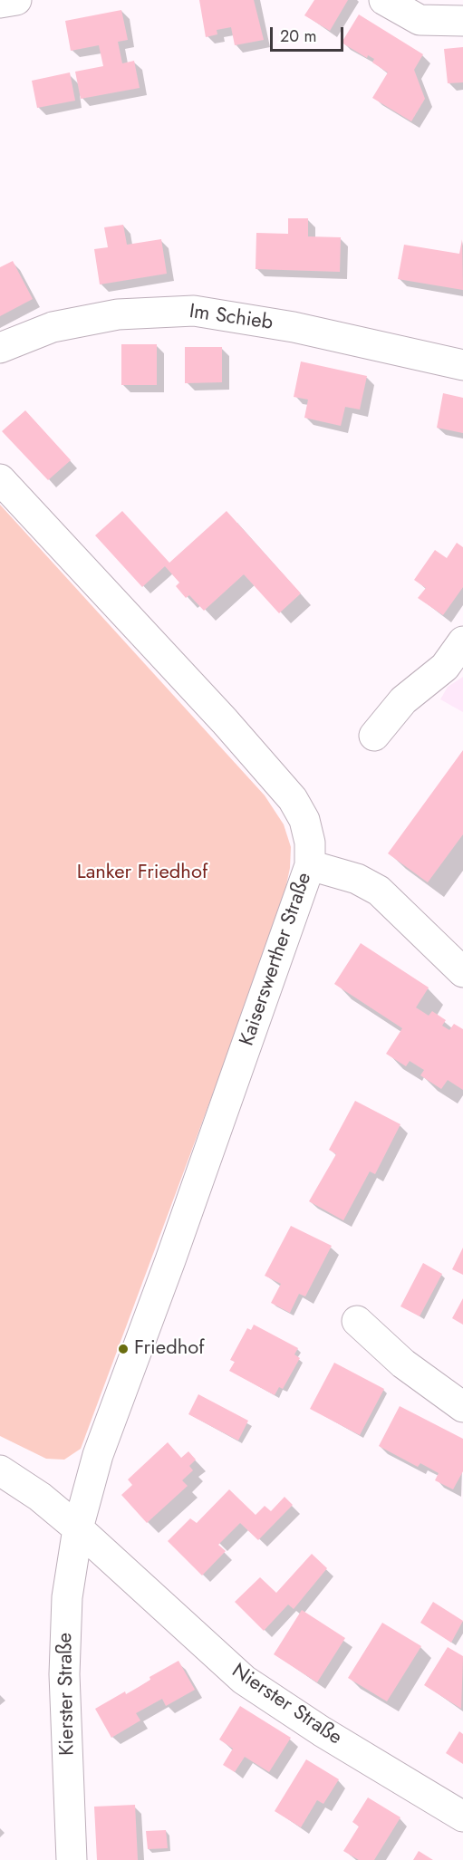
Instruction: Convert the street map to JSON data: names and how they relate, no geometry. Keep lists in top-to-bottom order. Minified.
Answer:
{"streets":{"street":["Im Schieb","Kaiserswerther Straße","Kierster Straße","Nierster Straße"]},"crossings":[["Kaiserswerther Straße","Kierster Straße"],["Kaiserswerther Straße","Nierster Straße"],["Kierster Straße","Nierster Straße"]],"parks":["Lanker Friedhof"],"places":["Friedhof"],"scale_bar":"20 m"}
